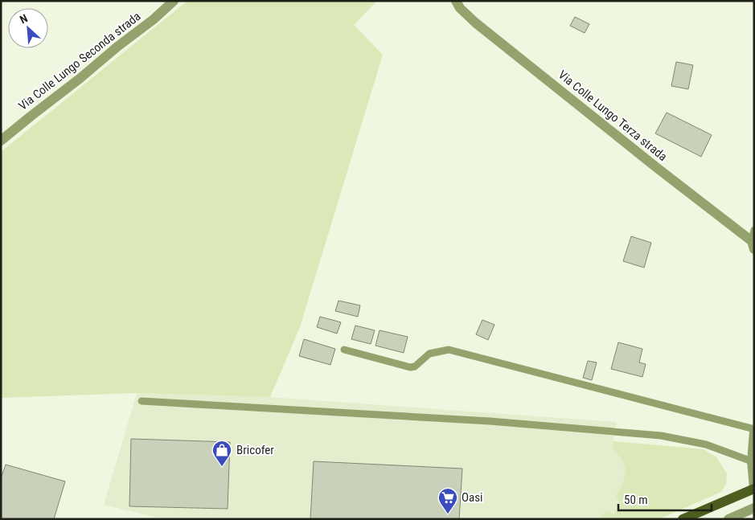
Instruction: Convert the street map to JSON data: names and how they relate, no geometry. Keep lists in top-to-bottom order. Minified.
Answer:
{"streets":{"street":["Via Colle Lungo Seconda strada","Via Colle Lungo Terza strada"]},"places":{"shop":["Bricofer"],"supermarket":["Oasi"]},"scale_bar":"50 m","north":"top left"}
